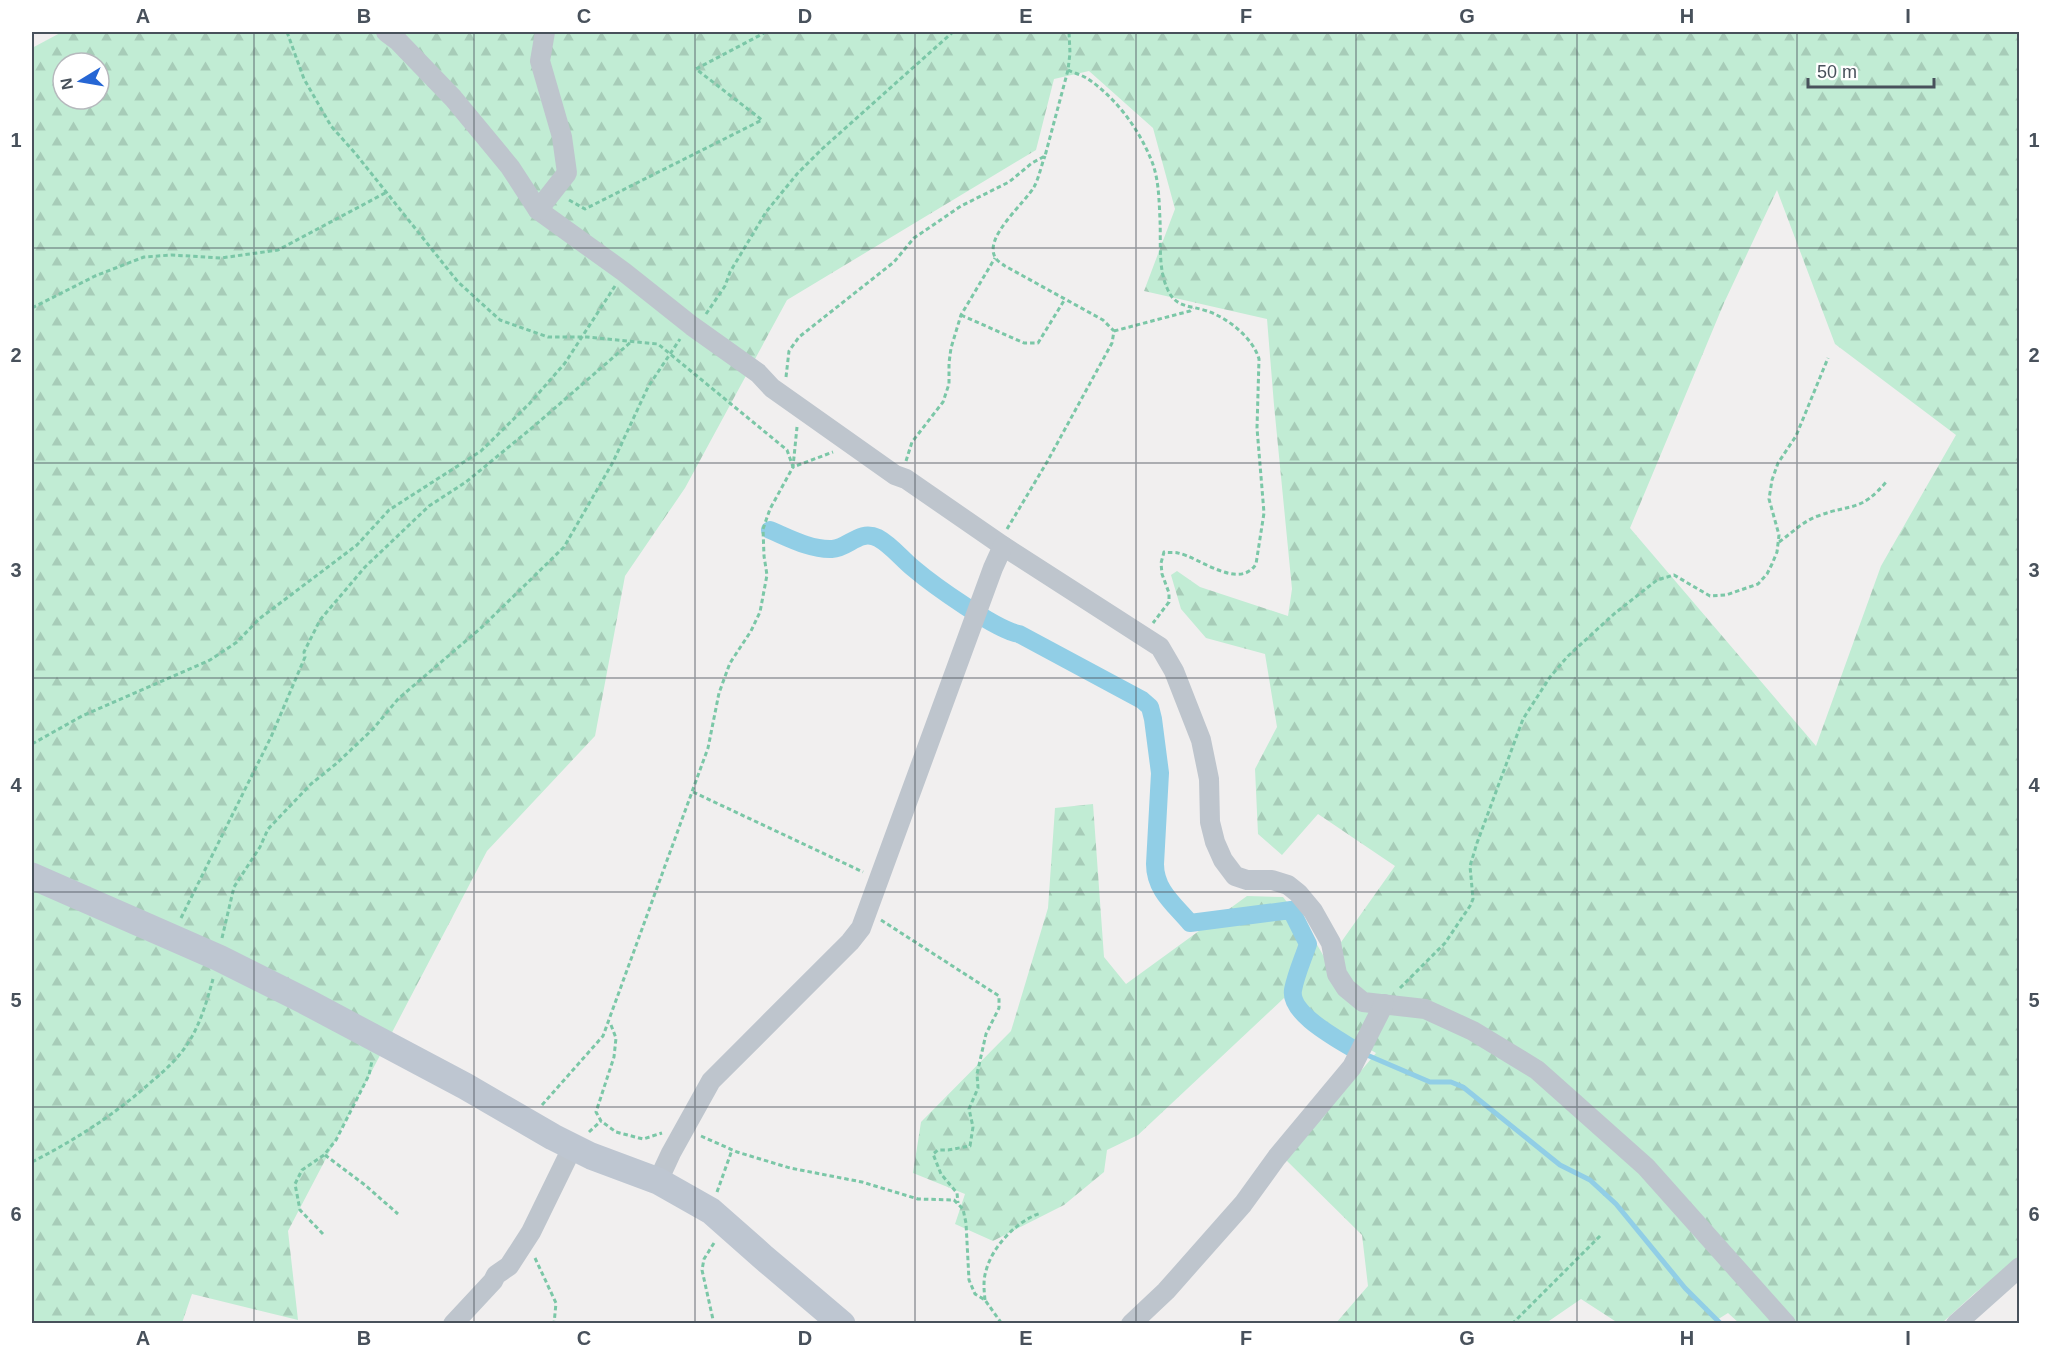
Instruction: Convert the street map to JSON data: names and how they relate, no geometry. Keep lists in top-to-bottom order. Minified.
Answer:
{"scale_bar":"50 m","north":"left","grid":{"columns":["A","B","C","D","E","F","G","H","I"],"rows":["1","2","3","4","5","6"]}}
